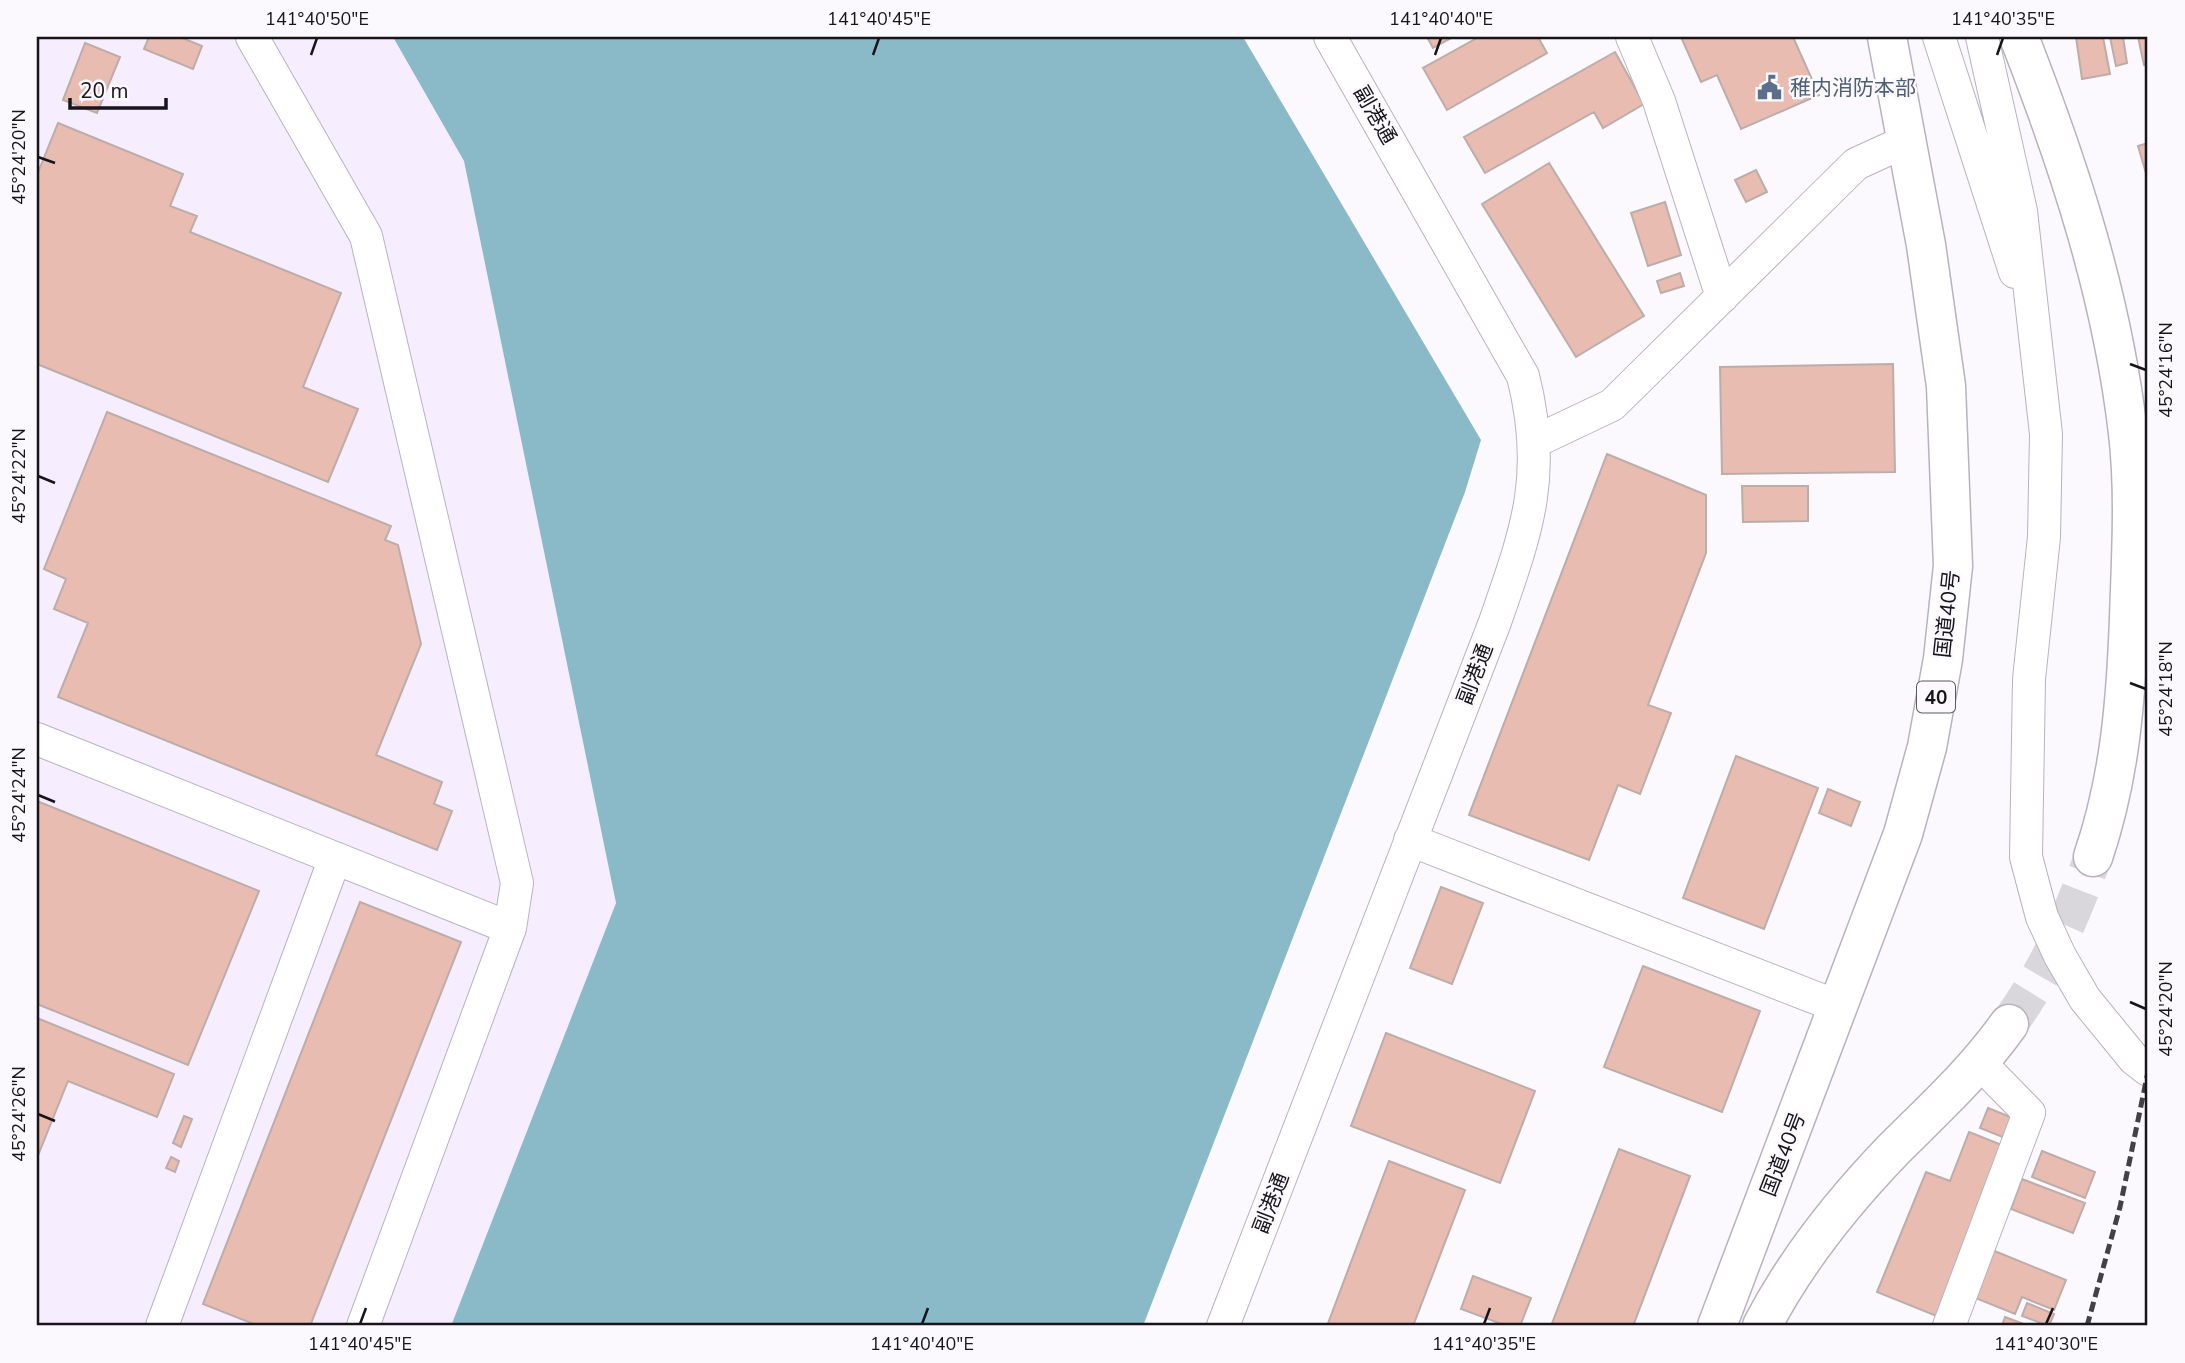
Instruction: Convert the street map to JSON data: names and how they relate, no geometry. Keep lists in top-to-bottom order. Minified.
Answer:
{"streets":{"highway":["国道40号","40"],"street":["副港通"]},"places":{"public building":["稚内消防本部"]},"scale_bar":"20 m","coordinates":["141°40'50\"E","141°40'45\"E","141°40'40\"E","141°40'35\"E","45°24'20\"N","45°24'16\"N","45°24'22\"N","45°24'18\"N","45°24'24\"N","45°24'26\"N","141°40'30\"E"]}
